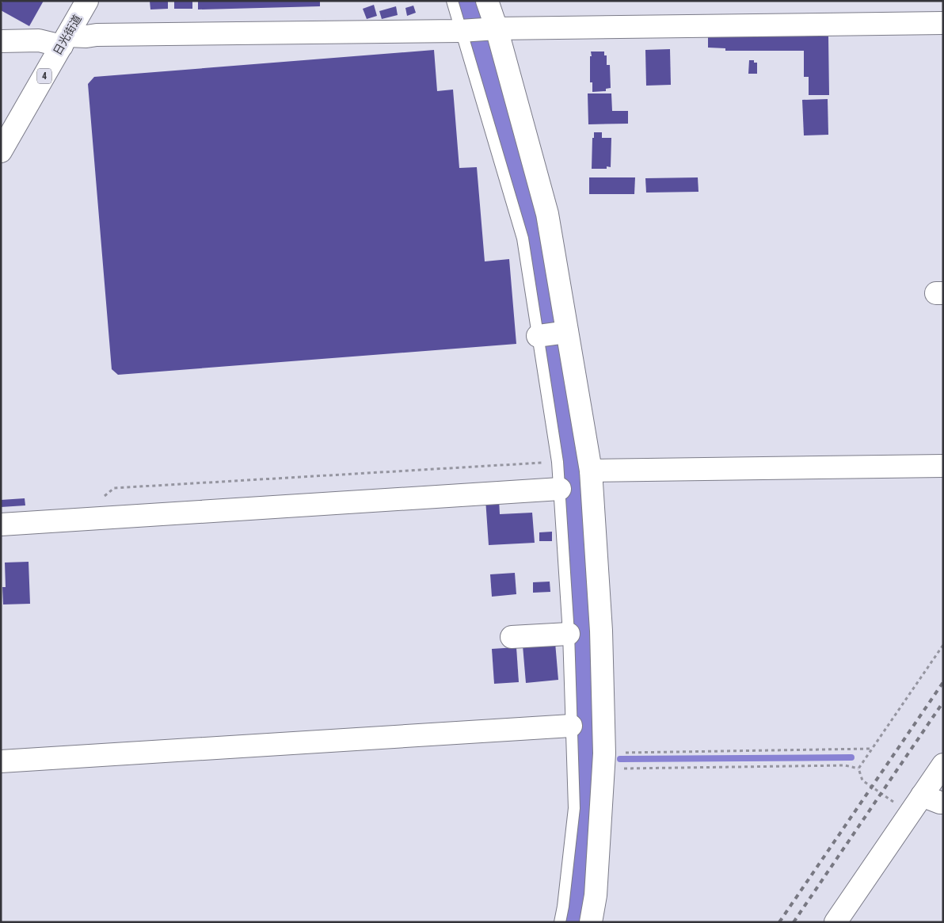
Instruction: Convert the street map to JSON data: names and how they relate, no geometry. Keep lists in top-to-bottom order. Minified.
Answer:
{"streets":{"main road":["日光街道","4"]}}
